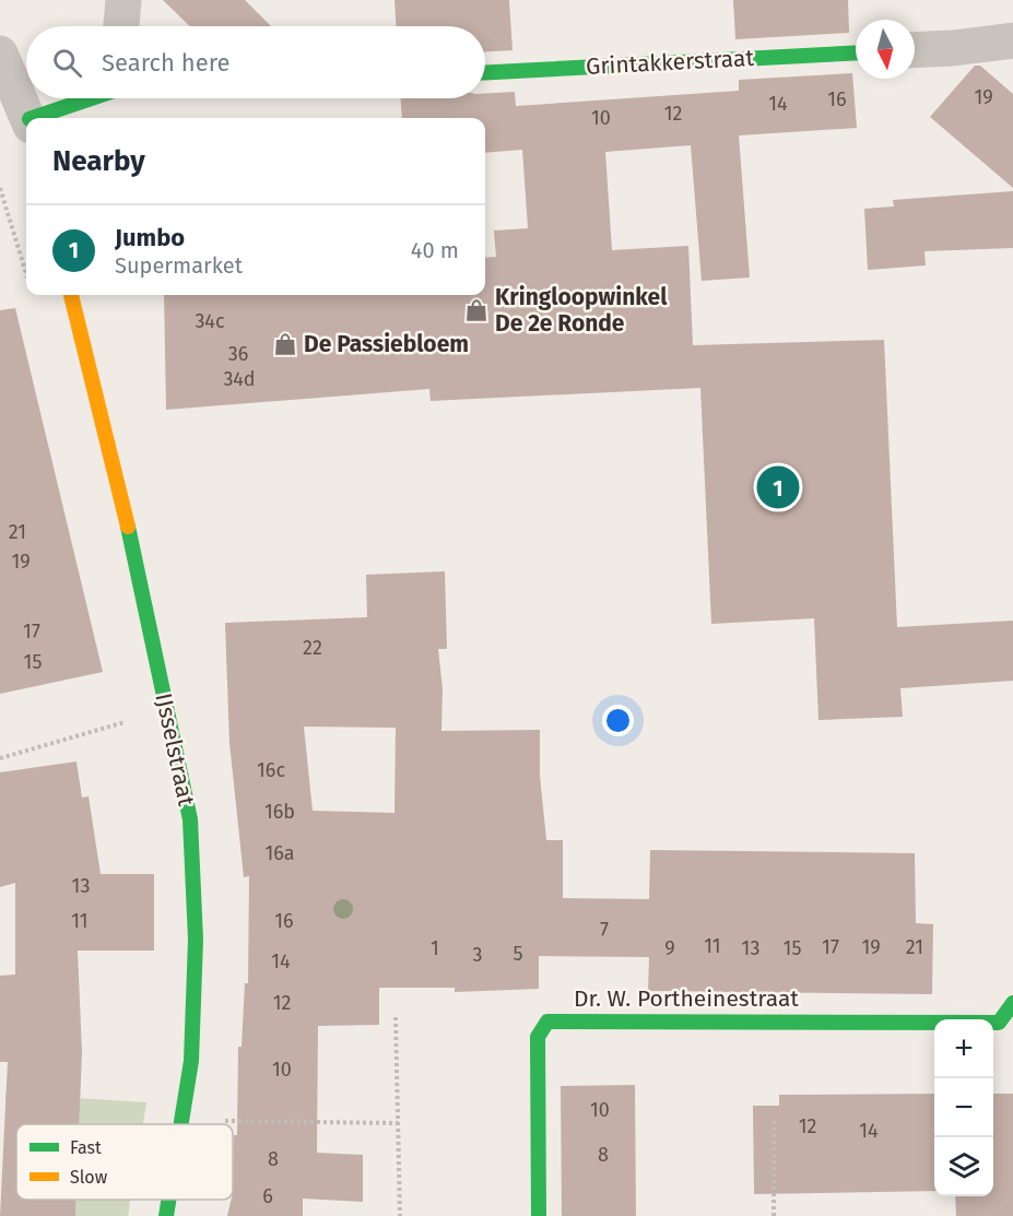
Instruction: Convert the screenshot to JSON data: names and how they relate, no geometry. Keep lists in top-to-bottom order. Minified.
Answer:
{"streets":{"street":["Grintakkerstraat","IJsselstraat","Dr. W. Portheinestraat"]},"places":{"shop":["Kringloopwinkel De 2e Ronde","De Passiebloem"]},"house_numbers":["19","16","14","12","10","34c","36","34d","21","19","17","22","15","16c","16b","16a","13","11","16","7","11","17","19","21","1","9","13","15","5","3","14","12","10","10","12","14","8","8","6"],"legend":["Fast","Slow"],"north":"bottom","page":{"search":"Search here","heading":"Nearby","list":[{"mark":"1","name":"Jumbo","note":"Supermarket","value":"40 m"}],"pins":"1","map_buttons":["+","−"]}}
